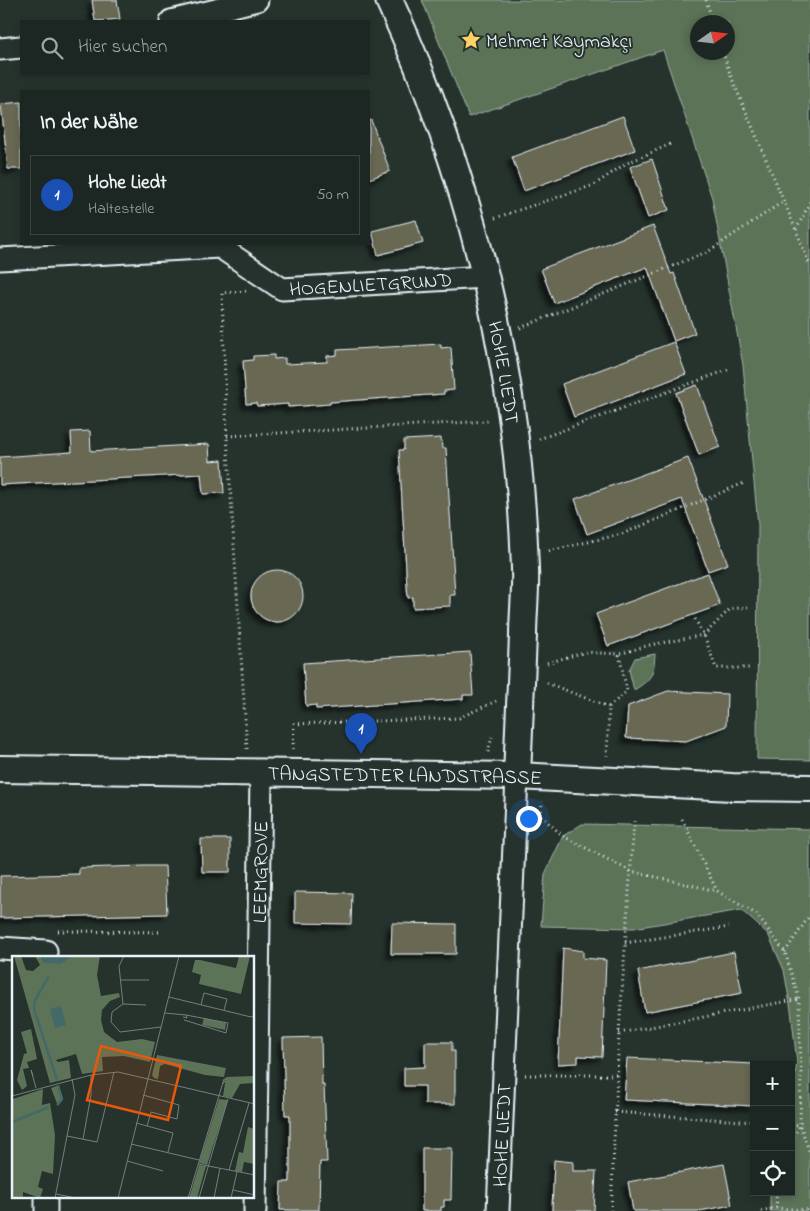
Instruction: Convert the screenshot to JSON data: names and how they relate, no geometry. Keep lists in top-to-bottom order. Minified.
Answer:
{"streets":{"street":["HOGENLIETGRUND","HOHE LIEDT","TANGSTEDTER LANDSTRASSE","LEEMGROVE"]},"crossings":[["HOGENLIETGRUND","HOHE LIEDT"],["HOHE LIEDT","TANGSTEDTER LANDSTRASSE"],["TANGSTEDTER LANDSTRASSE","LEEMGROVE"]],"places":{"place":["Mehmet Kaymakçı"]},"north":"right","page":{"search":"Hier suchen","heading":"In der Nähe","list":[{"mark":"1","name":"Hohe Liedt","note":"Haltestelle","value":"50 m"}],"pins":"1","map_buttons":["+","−"]}}
